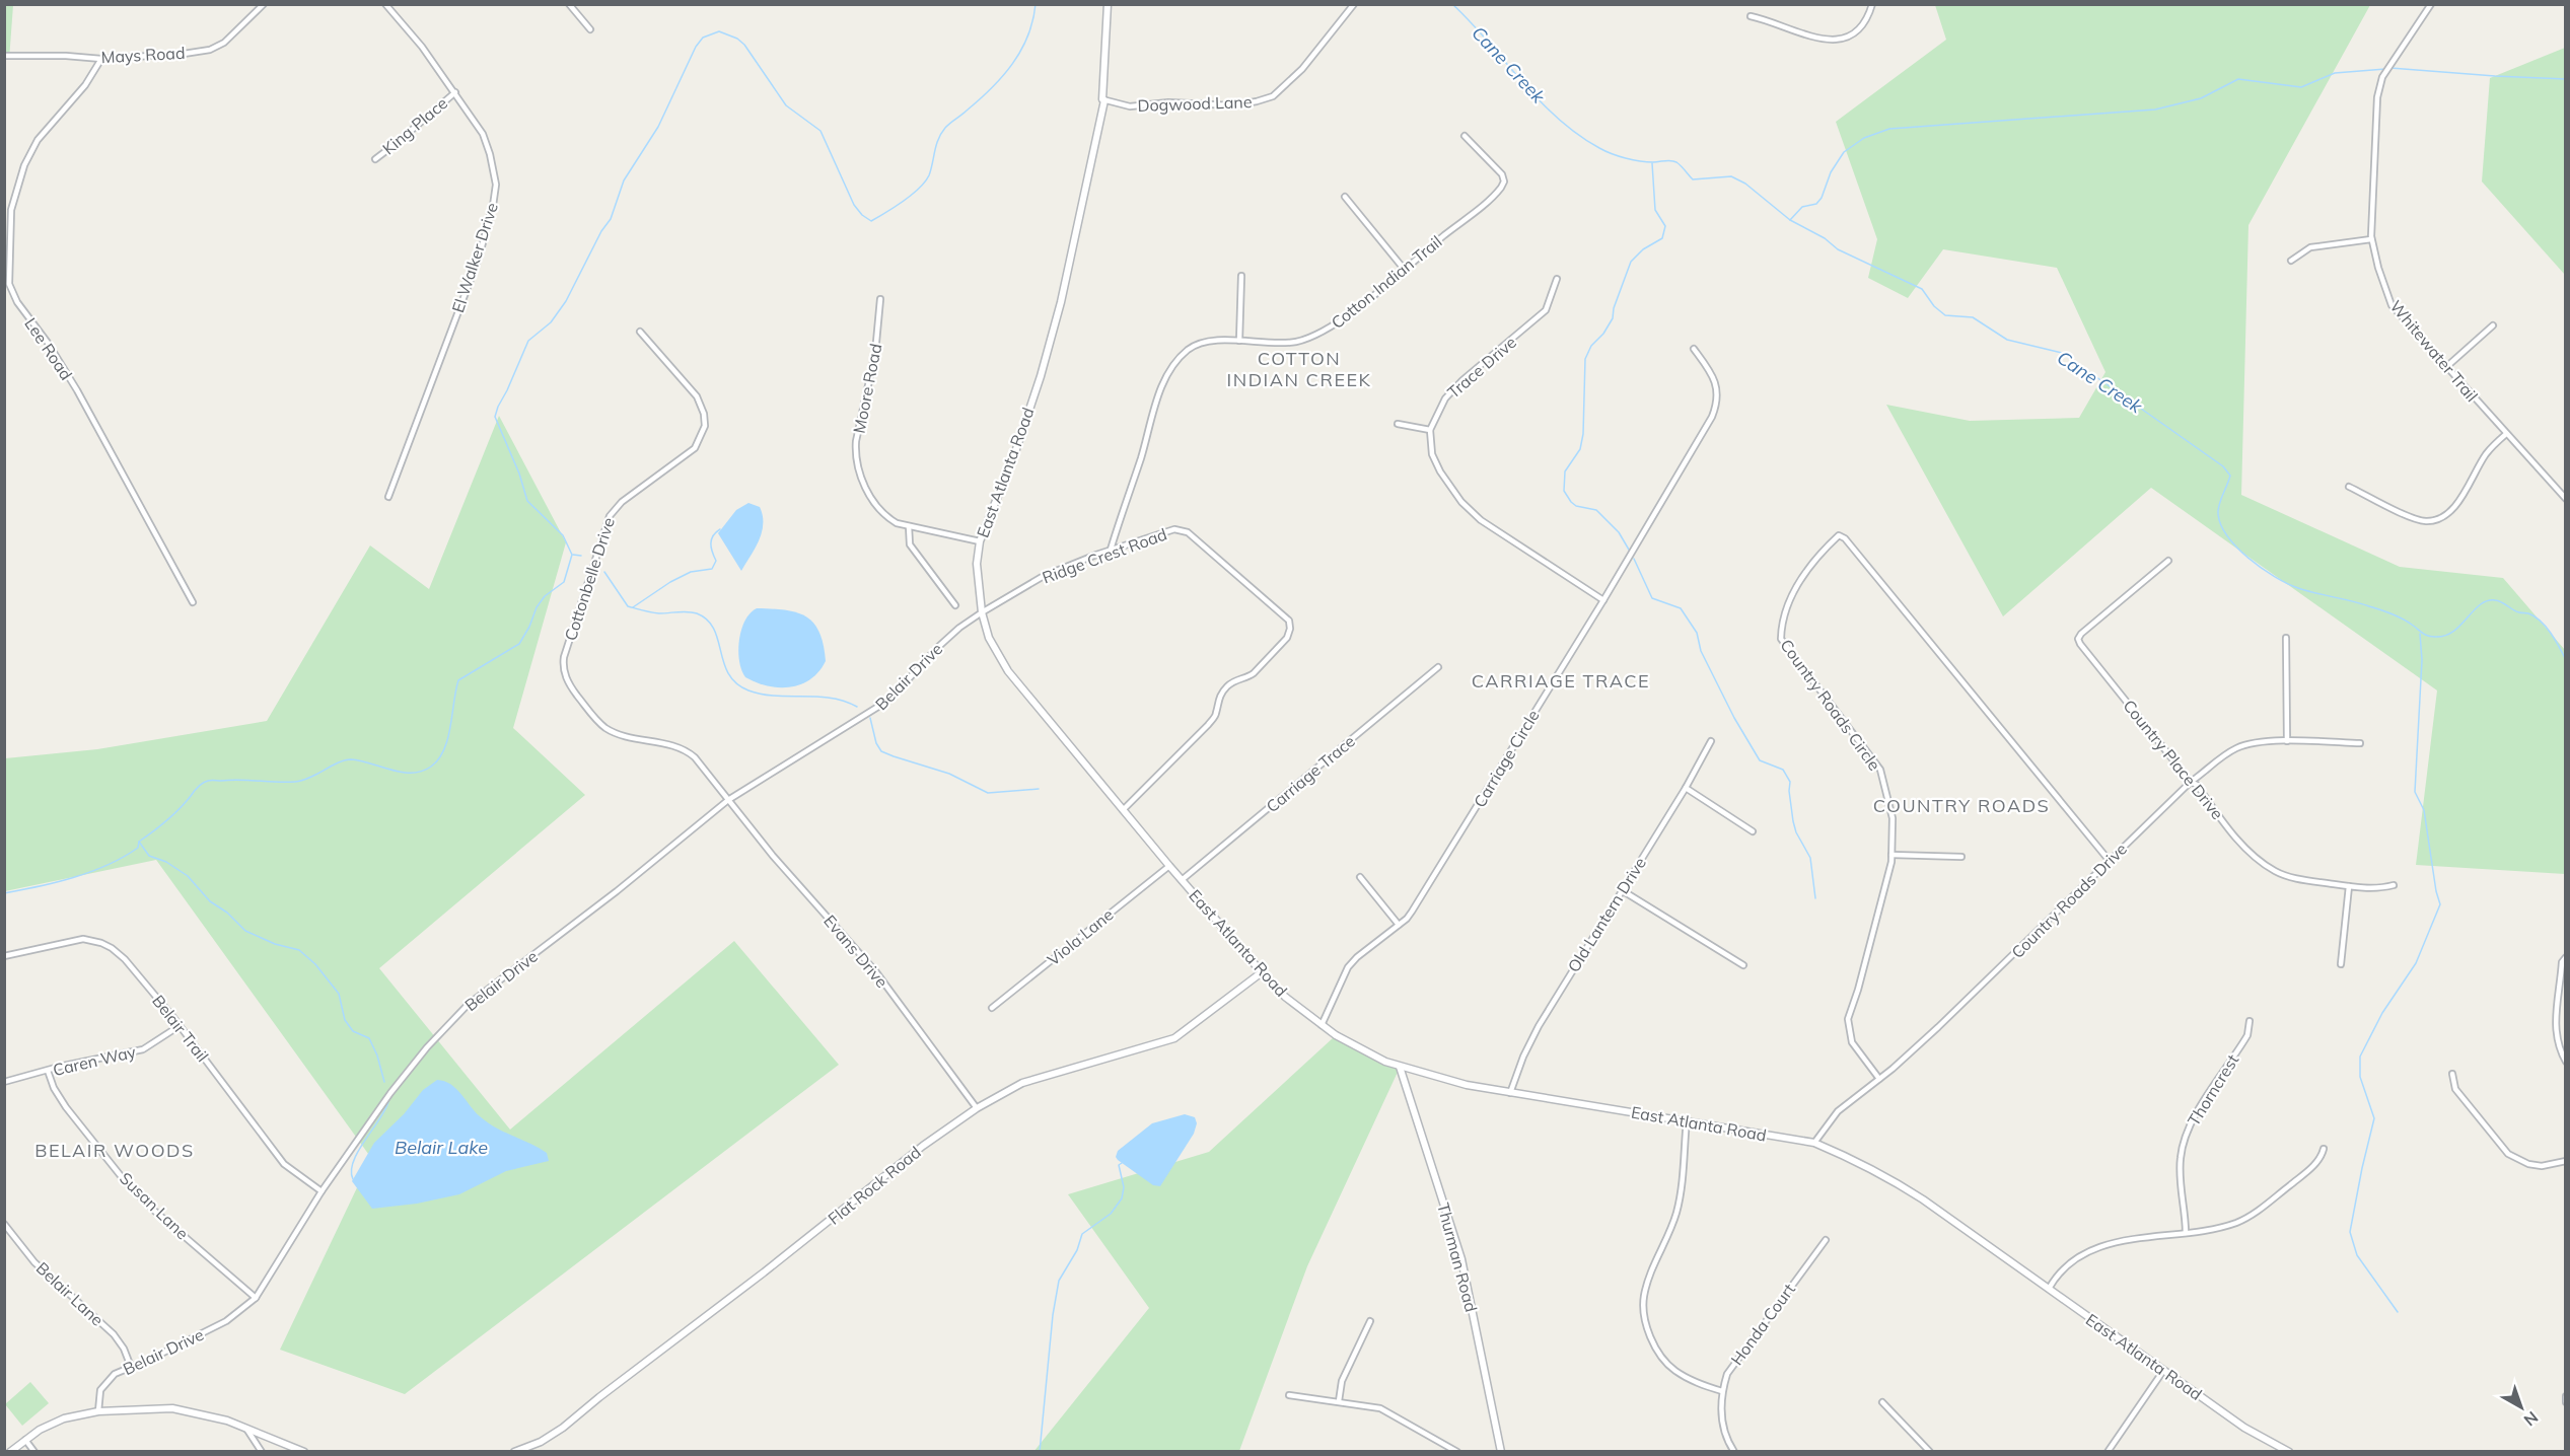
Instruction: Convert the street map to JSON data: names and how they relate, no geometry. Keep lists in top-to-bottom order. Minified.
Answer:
{"streets":{"street":["Mays Road","Dogwood Lane","King Place","El Walker Drive","Cotton Indian Trail","Lee Road","Whitewater Trail","Trace Drive","Moore Road","East Atlanta Road","Ridge Crest Road","Cottonbelle Drive","Belair Drive","Country Roads Circle","Carriage Circle","Country Place Drive","Carriage Trace","Country Roads Drive","Old Lantern Drive","Viola Lane","Evans Drive","Belair Trail","Caren Way","Thorncrest","Flat Rock Road","Susan Lane","Thurman Road","Belair Lane","Honda Court"]},"crossings":[["Mays Road","Lee Road"],["Dogwood Lane","East Atlanta Road"],["King Place","El Walker Drive"],["Cotton Indian Trail","Ridge Crest Road"],["Moore Road","East Atlanta Road"],["East Atlanta Road","Ridge Crest Road"],["East Atlanta Road","Belair Drive"],["East Atlanta Road","Carriage Circle"],["East Atlanta Road","Carriage Trace"],["East Atlanta Road","Country Roads Drive"],["East Atlanta Road","Old Lantern Drive"],["East Atlanta Road","Viola Lane"],["East Atlanta Road","Flat Rock Road"],["East Atlanta Road","Thurman Road"],["Ridge Crest Road","Belair Drive"],["Cottonbelle Drive","Belair Drive"],["Cottonbelle Drive","Evans Drive"],["Belair Drive","Evans Drive"],["Belair Drive","Belair Trail"],["Belair Drive","Susan Lane"],["Belair Drive","Belair Lane"],["Country Roads Circle","Country Roads Drive"],["Country Place Drive","Country Roads Drive"],["Evans Drive","Flat Rock Road"],["Belair Trail","Caren Way"],["Caren Way","Susan Lane"]],"districts":["COTTON INDIAN CREEK","CARRIAGE TRACE","COUNTRY ROADS","BELAIR WOODS"],"water":["Cane Creek","Belair Lake"],"north":"bottom right"}
